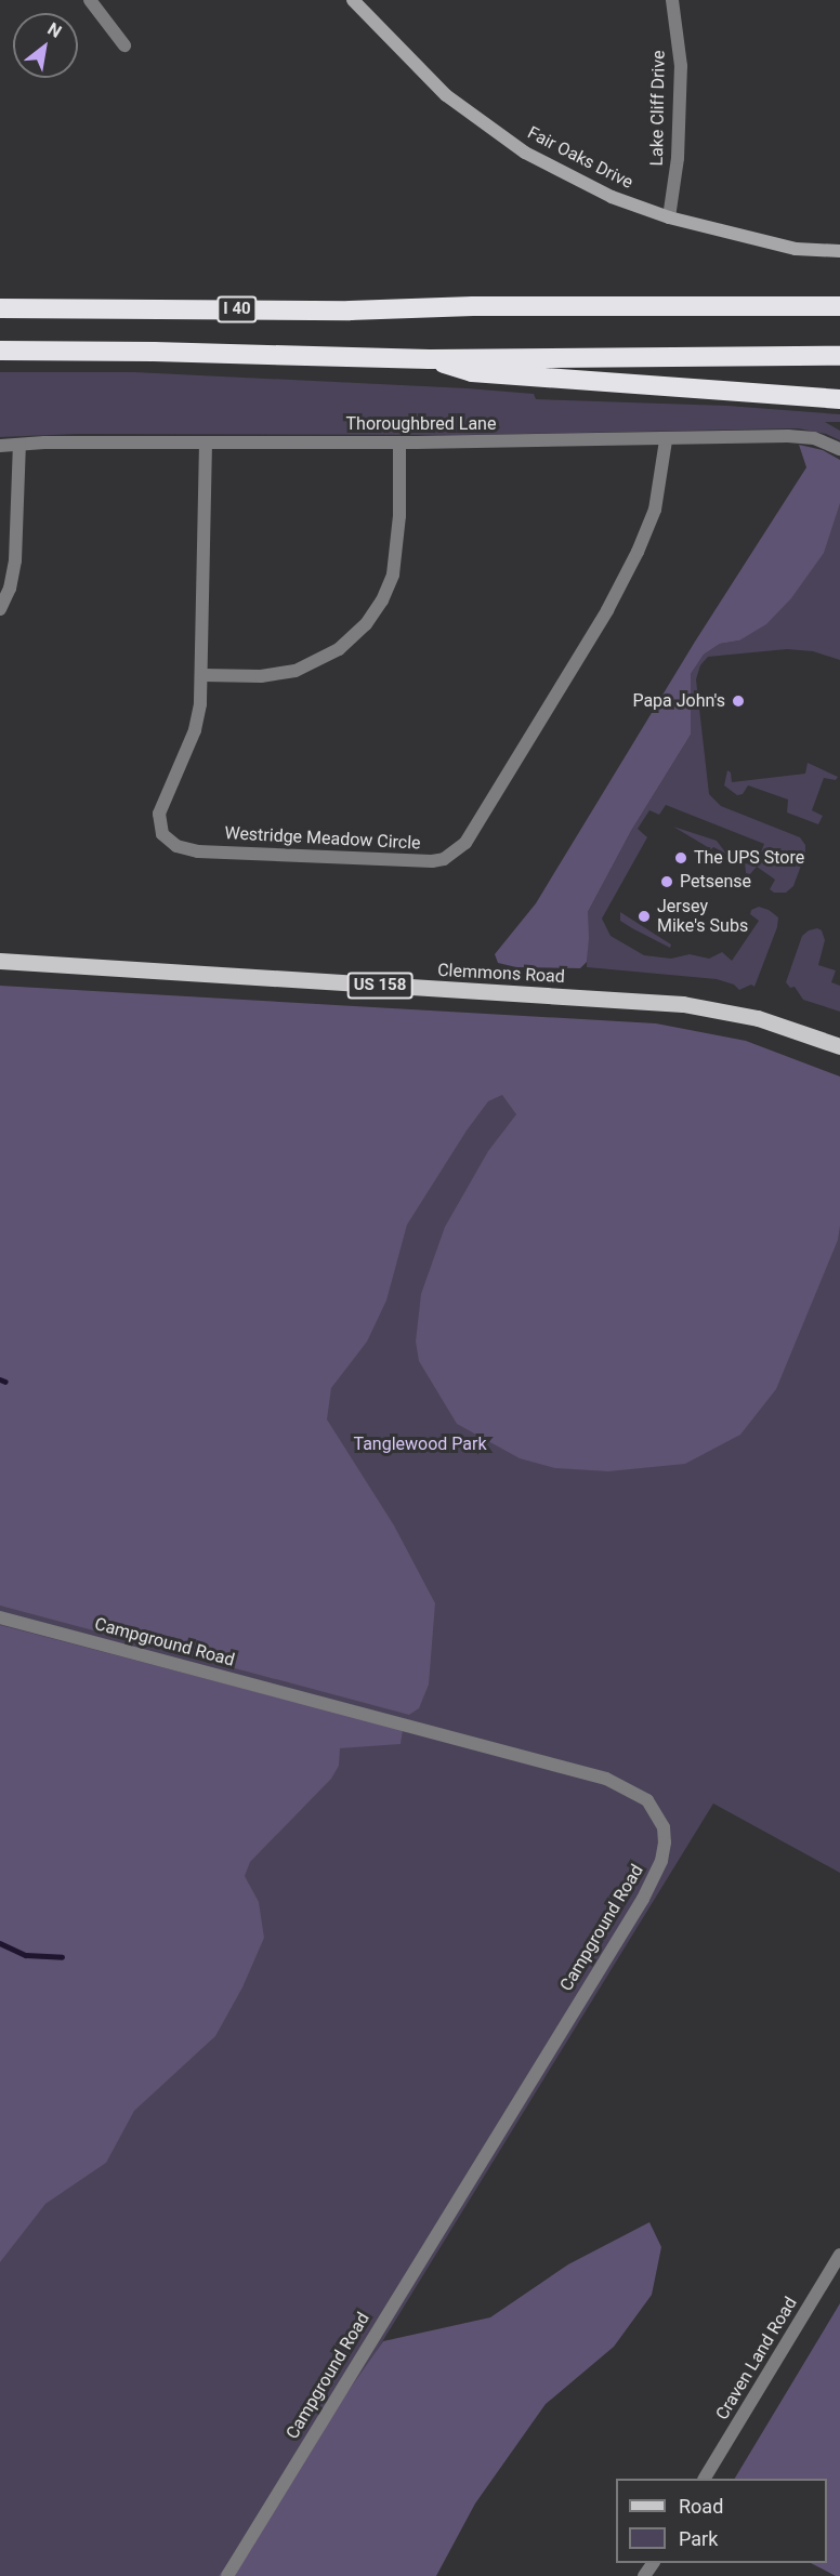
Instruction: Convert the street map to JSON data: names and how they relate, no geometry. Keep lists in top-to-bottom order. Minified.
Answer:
{"streets":{"highway":["I 40"],"main road":["Clemmons Road","US 158"],"street":["Lake Cliff Drive","Fair Oaks Drive","Thoroughbred Lane","Westridge Meadow Circle","Campground Road","Craven Land Road"]},"crossings":[["Lake Cliff Drive","Fair Oaks Drive"],["Thoroughbred Lane","Westridge Meadow Circle"]],"parks":["Tanglewood Park"],"places":["Papa John's","The UPS Store","Petsense","Jersey Mike's Subs"],"legend":["Road","Park"],"north":"top right"}
